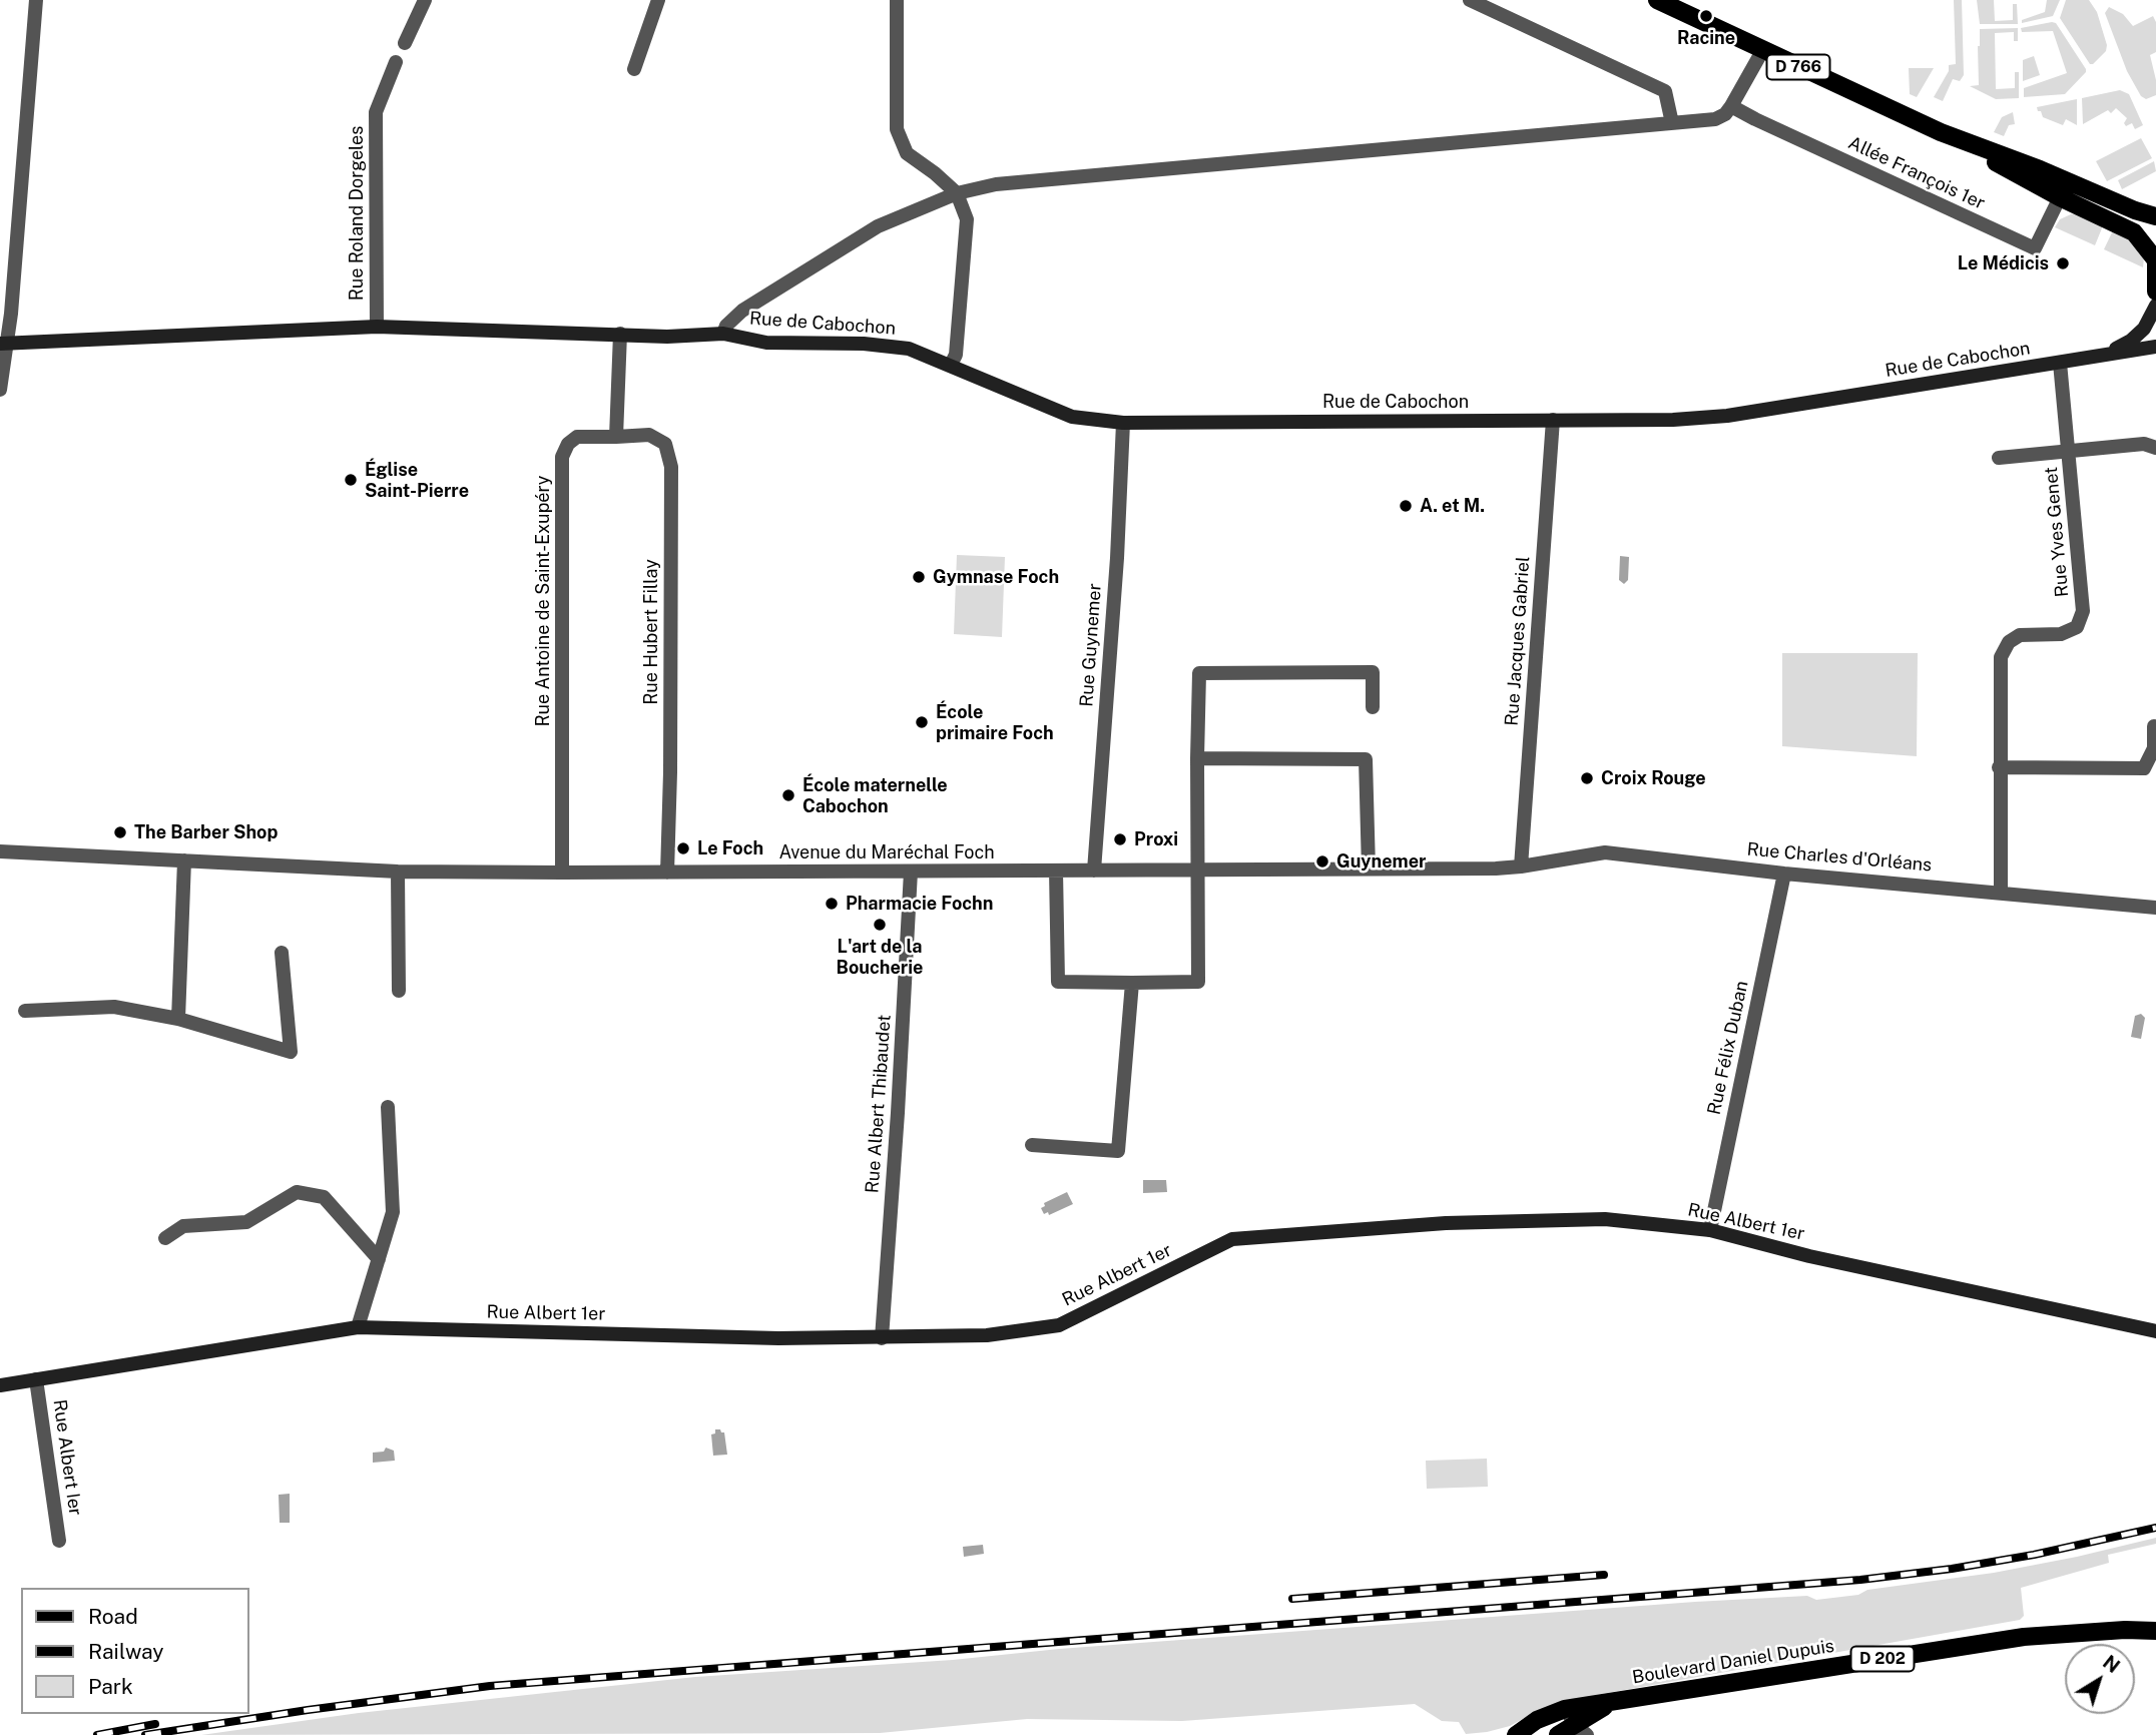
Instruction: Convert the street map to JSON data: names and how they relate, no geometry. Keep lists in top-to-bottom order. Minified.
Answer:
{"streets":{"main road":["D 766","D 202","Boulevard Daniel Dupuis"],"street":["Allée François 1er","Rue Roland Dorgeles","Rue de Cabochon","Rue Yves Genet","Rue Antoine de Saint-Exupéry","Rue Hubert Fillay","Rue Jacques Gabriel","Rue Guynemer","Avenue du Maréchal Foch","Rue Charles d'Orléans","Rue Félix Duban","Rue Albert Thibaudet","Rue Albert 1er","Rue Albert Ier"]},"crossings":[["D 766","Allée François 1er"],["Rue Roland Dorgeles","Rue de Cabochon"],["Rue de Cabochon","Rue Yves Genet"],["Rue de Cabochon","Rue Jacques Gabriel"],["Rue de Cabochon","Rue Guynemer"],["Rue Yves Genet","Rue Charles d'Orléans"],["Rue Antoine de Saint-Exupéry","Rue Hubert Fillay"],["Rue Antoine de Saint-Exupéry","Avenue du Maréchal Foch"],["Rue Hubert Fillay","Avenue du Maréchal Foch"],["Rue Jacques Gabriel","Avenue du Maréchal Foch"],["Rue Jacques Gabriel","Rue Charles d'Orléans"],["Rue Guynemer","Avenue du Maréchal Foch"],["Avenue du Maréchal Foch","Rue Charles d'Orléans"],["Avenue du Maréchal Foch","Rue Albert Thibaudet"],["Rue Charles d'Orléans","Rue Félix Duban"],["Rue Félix Duban","Rue Albert 1er"],["Rue Albert Thibaudet","Rue Albert 1er"],["Rue Albert 1er","Rue Albert Ier"]],"places":["Racine","Le Médicis","Église Saint-Pierre","A. et M.","Gymnase Foch","École primaire Foch","Croix Rouge","École maternelle Cabochon","The Barber Shop","Proxi","Le Foch","Guynemer","Pharmacie Fochn","L'art de la Boucherie"],"legend":["Road","Railway","Park"],"north":"top right"}
